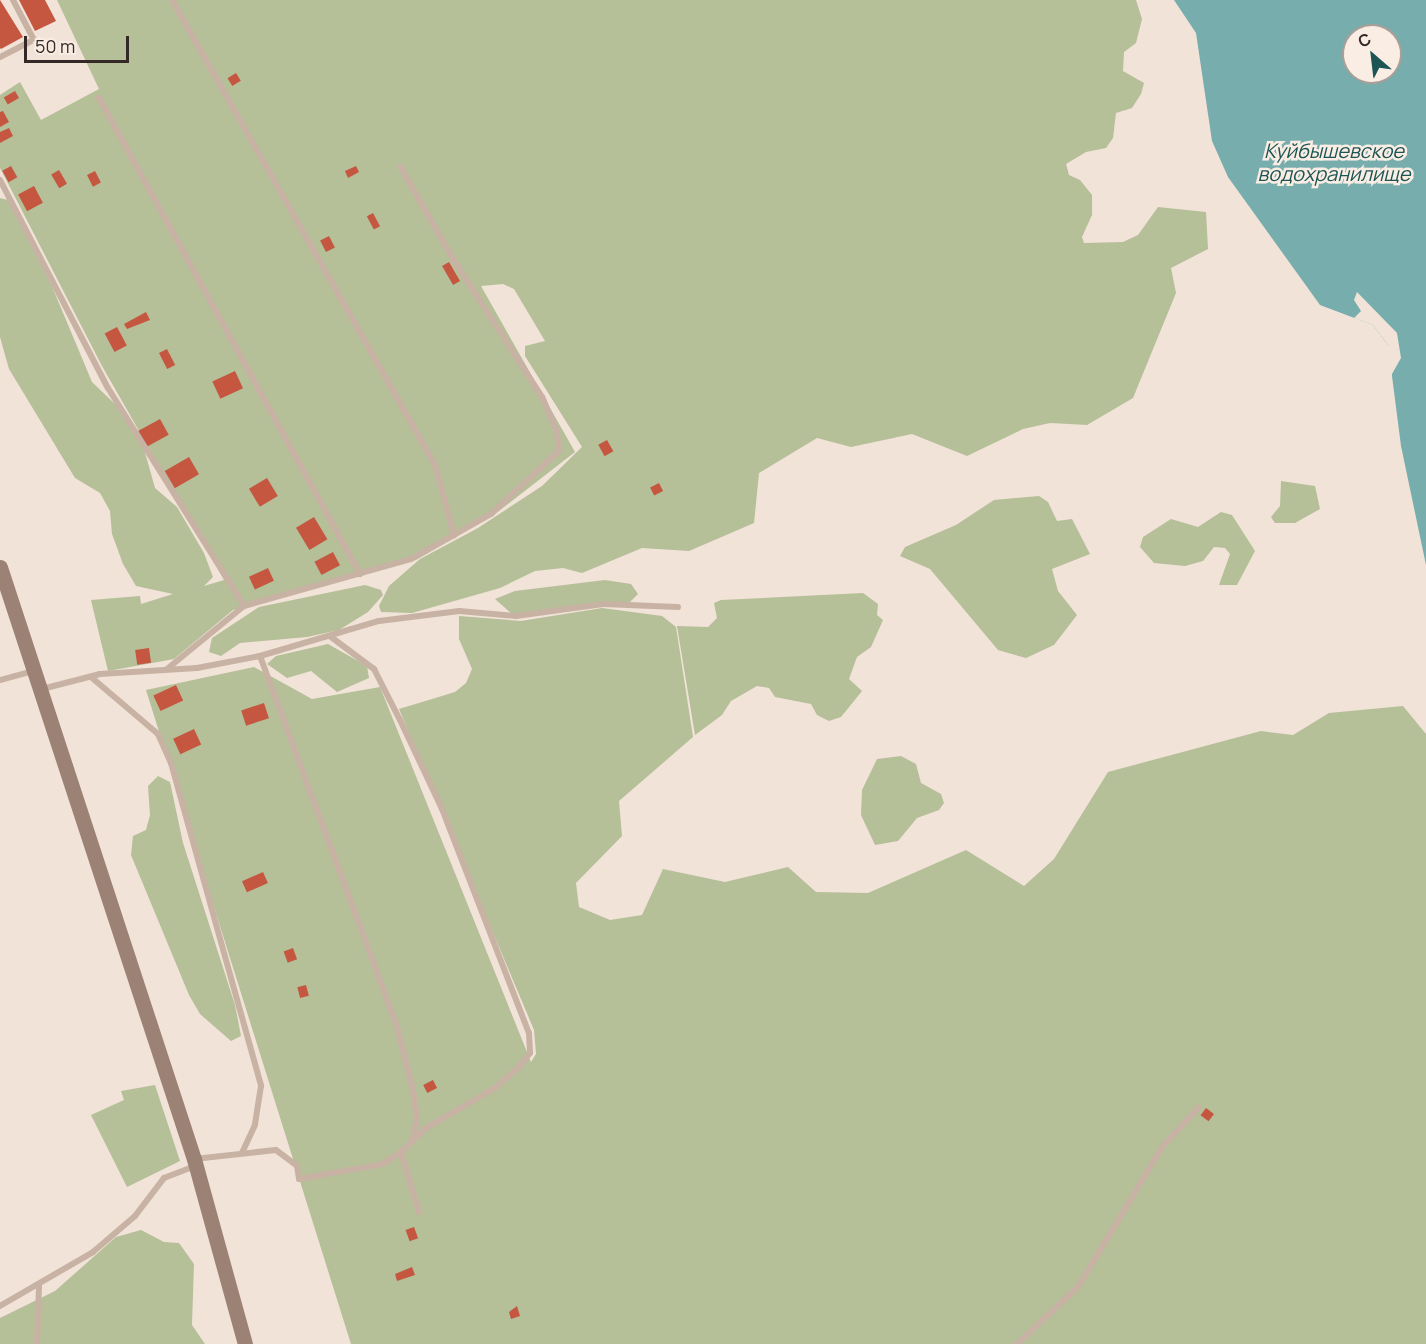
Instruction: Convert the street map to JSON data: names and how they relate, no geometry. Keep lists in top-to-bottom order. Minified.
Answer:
{"water":["Куйбышевское водохранилище"],"scale_bar":"50 m","north":"top left"}
